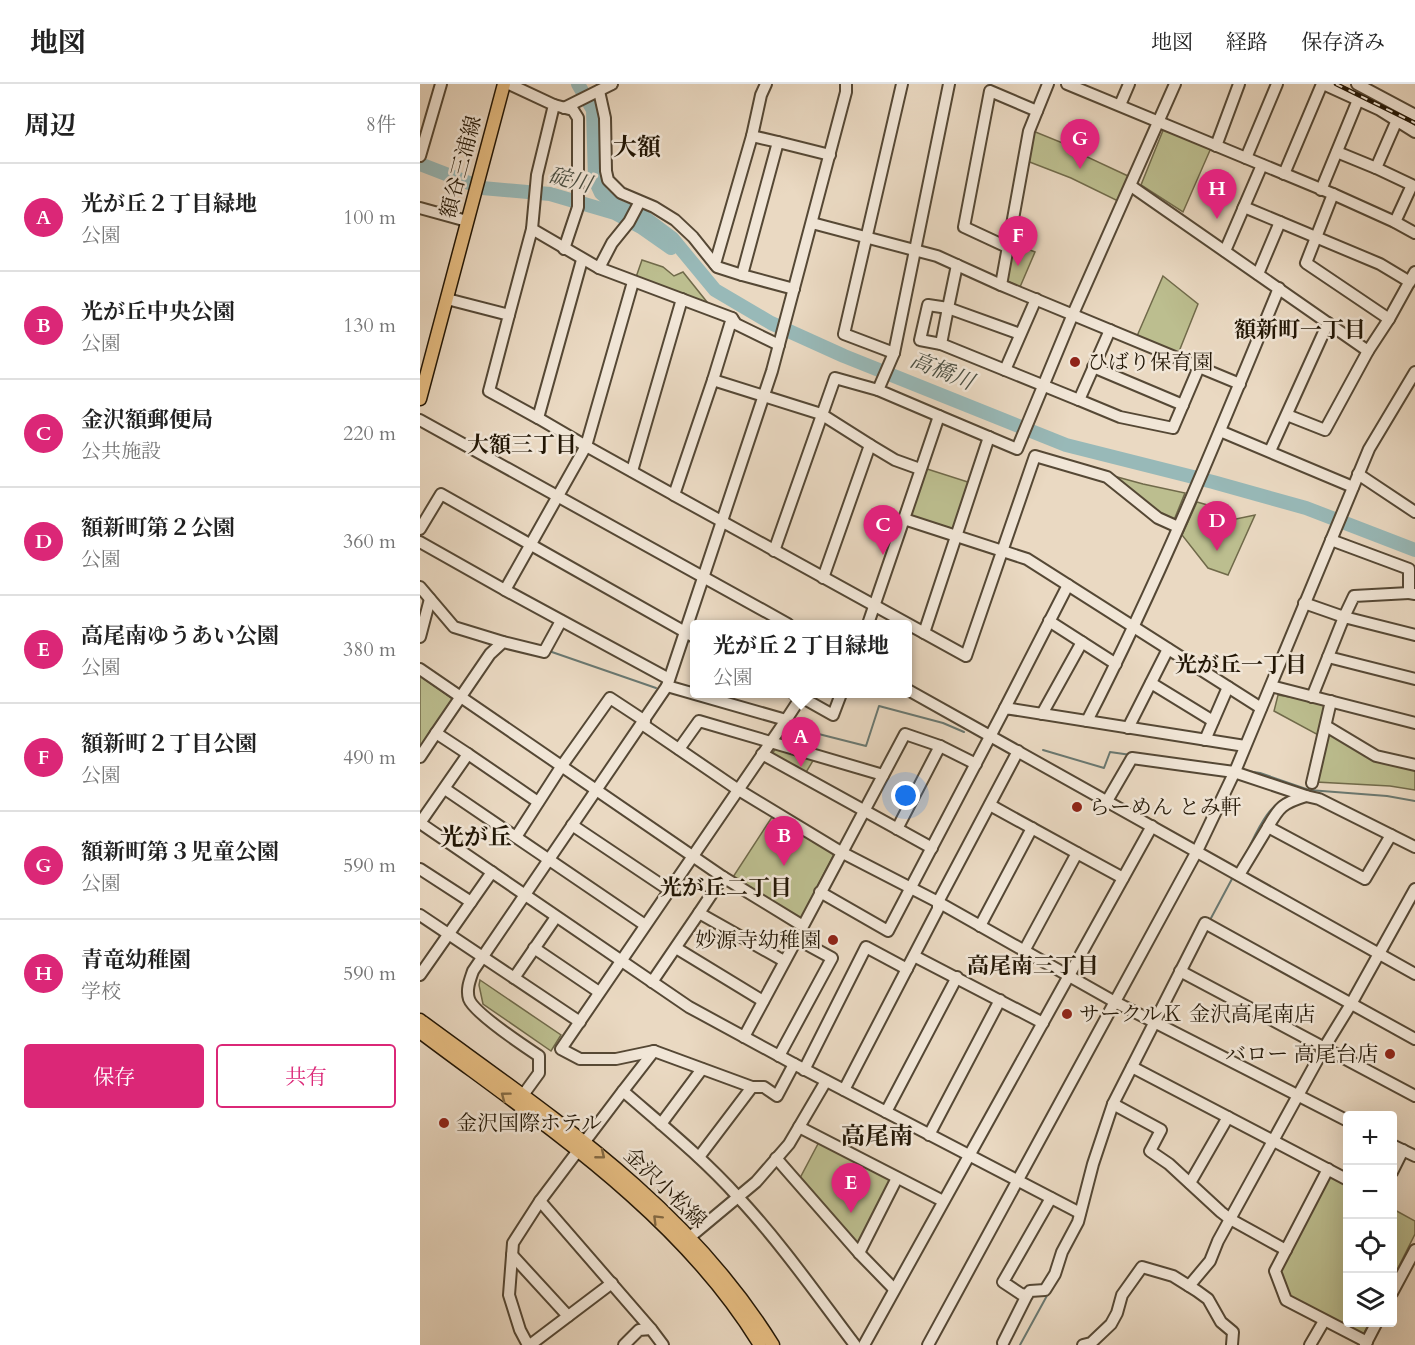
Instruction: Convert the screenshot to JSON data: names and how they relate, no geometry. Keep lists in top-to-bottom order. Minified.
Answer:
{"streets":{"main road":["額谷三浦線","金沢小松線"]},"districts":["大額","額新町一丁目","大額三丁目","光が丘一丁目","光が丘","光が丘二丁目","高尾南三丁目","高尾南"],"water":["碇川","高橋川"],"places":["ひばり保育園","らーめん とみ軒","妙源寺幼稚園","サークルＫ 金沢高尾南店","バロー 高尾台店","金沢国際ホテル"],"page":{"header":"地図","nav":["地図","経路","保存済み"],"heading":["周辺","8件"],"pins":["G","H","F","D","C","A","B","E"],"list":[{"mark":"A","name":"光が丘２丁目緑地","note":"公園","value":"100 m"},{"mark":"B","name":"光が丘中央公園","note":"公園","value":"130 m"},{"mark":"C","name":"金沢額郵便局","note":"公共施設","value":"220 m"},{"mark":"D","name":"額新町第２公園","note":"公園","value":"360 m"},{"mark":"E","name":"高尾南ゆうあい公園","note":"公園","value":"380 m"},{"mark":"F","name":"額新町２丁目公園","note":"公園","value":"490 m"},{"mark":"G","name":"額新町第３児童公園","note":"公園","value":"590 m"},{"mark":"H","name":"青竜幼稚園","note":"学校","value":"590 m"}],"popup":["光が丘２丁目緑地","公園"],"buttons":["保存","共有"],"map_buttons":["+","−"]}}
